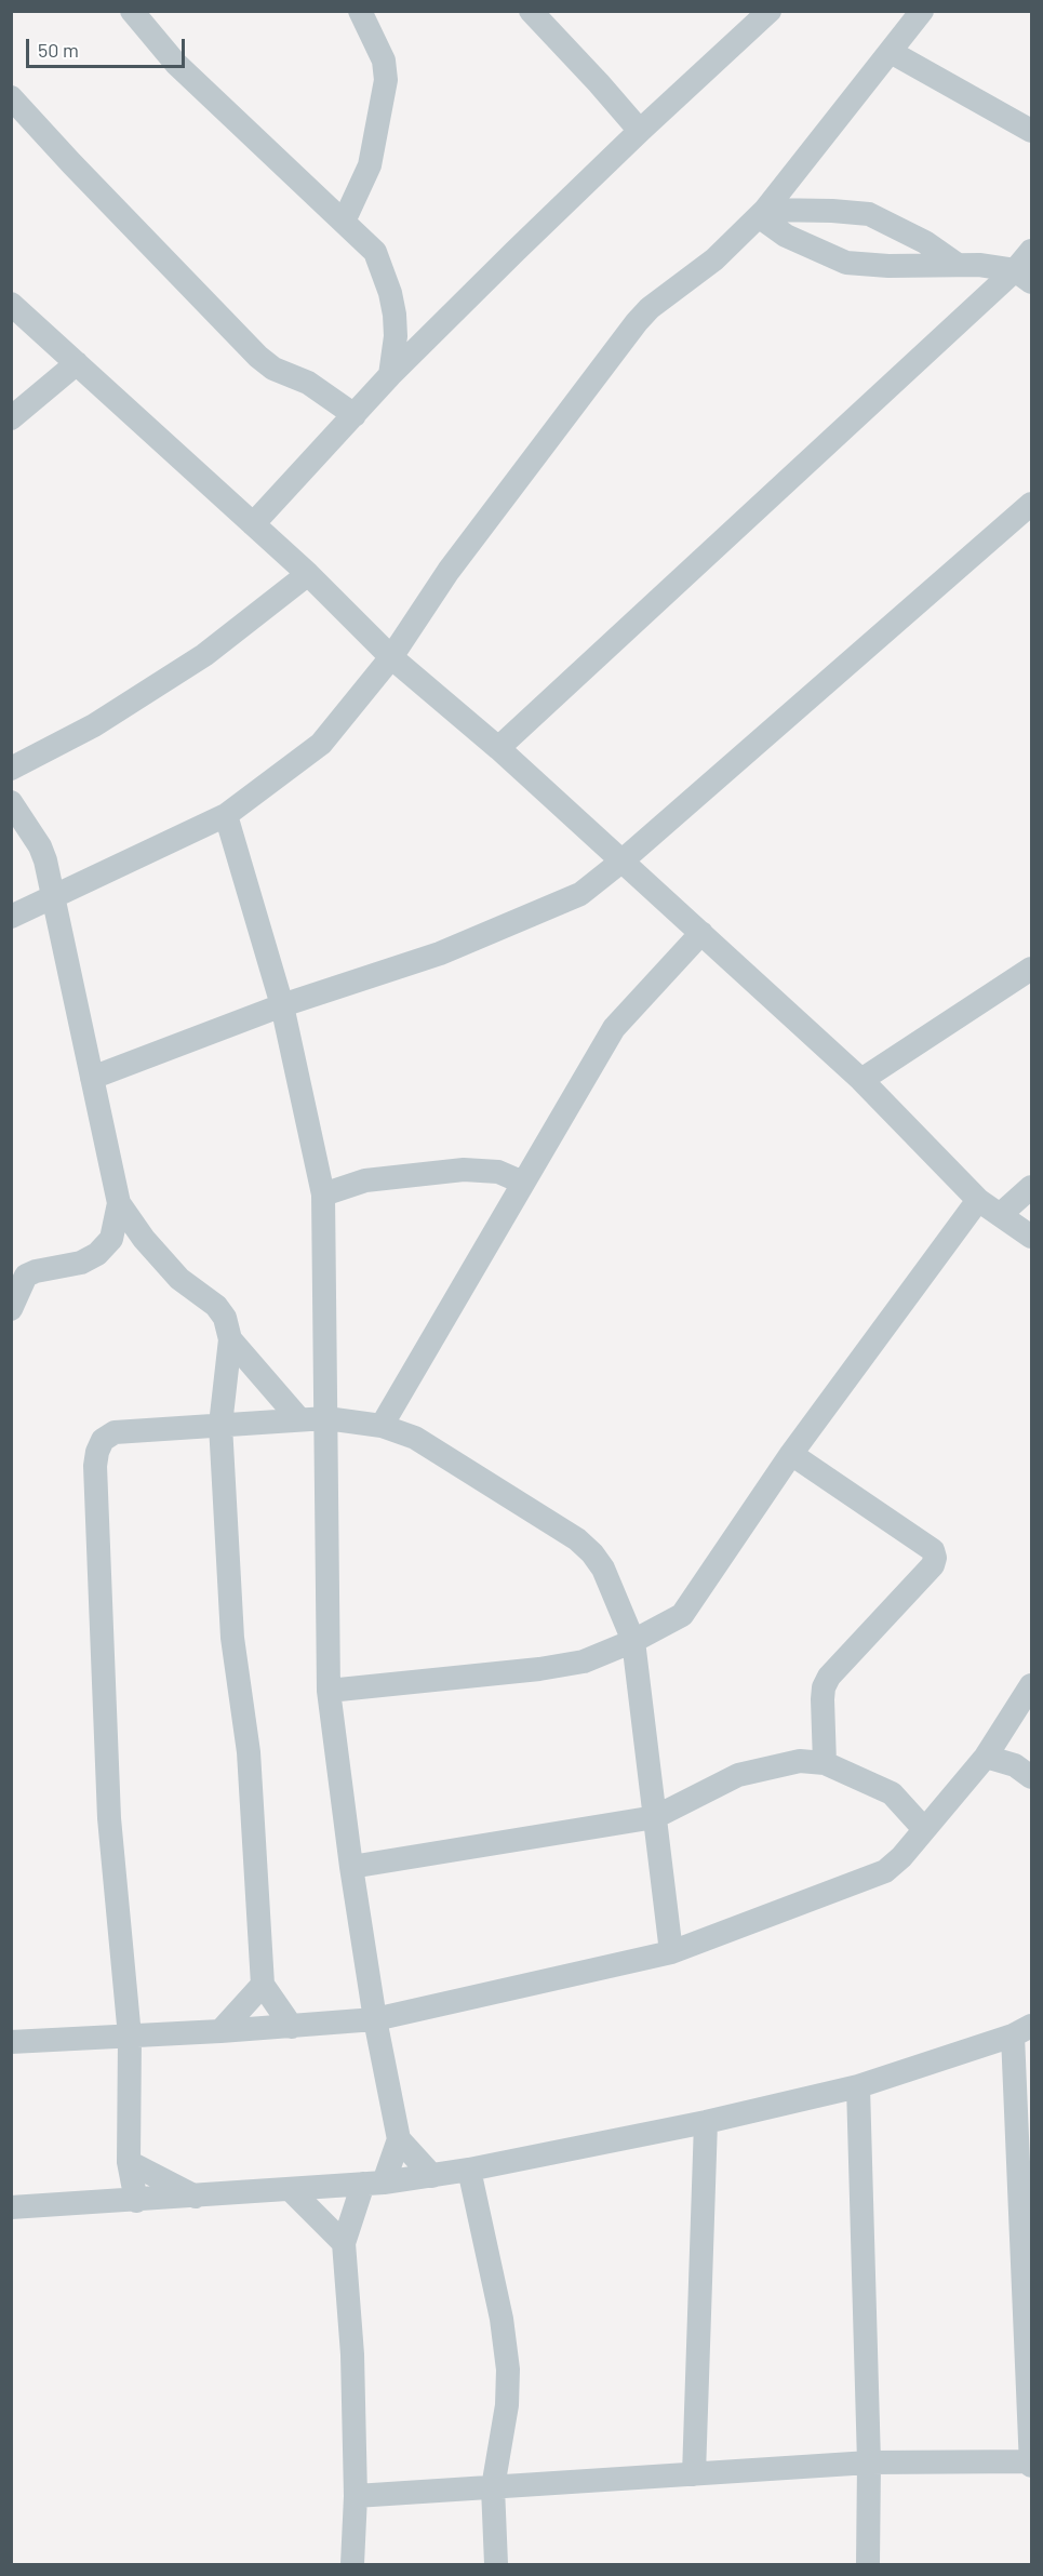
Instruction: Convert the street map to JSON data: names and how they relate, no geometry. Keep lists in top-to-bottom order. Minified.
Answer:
{"scale_bar":"50 m"}
